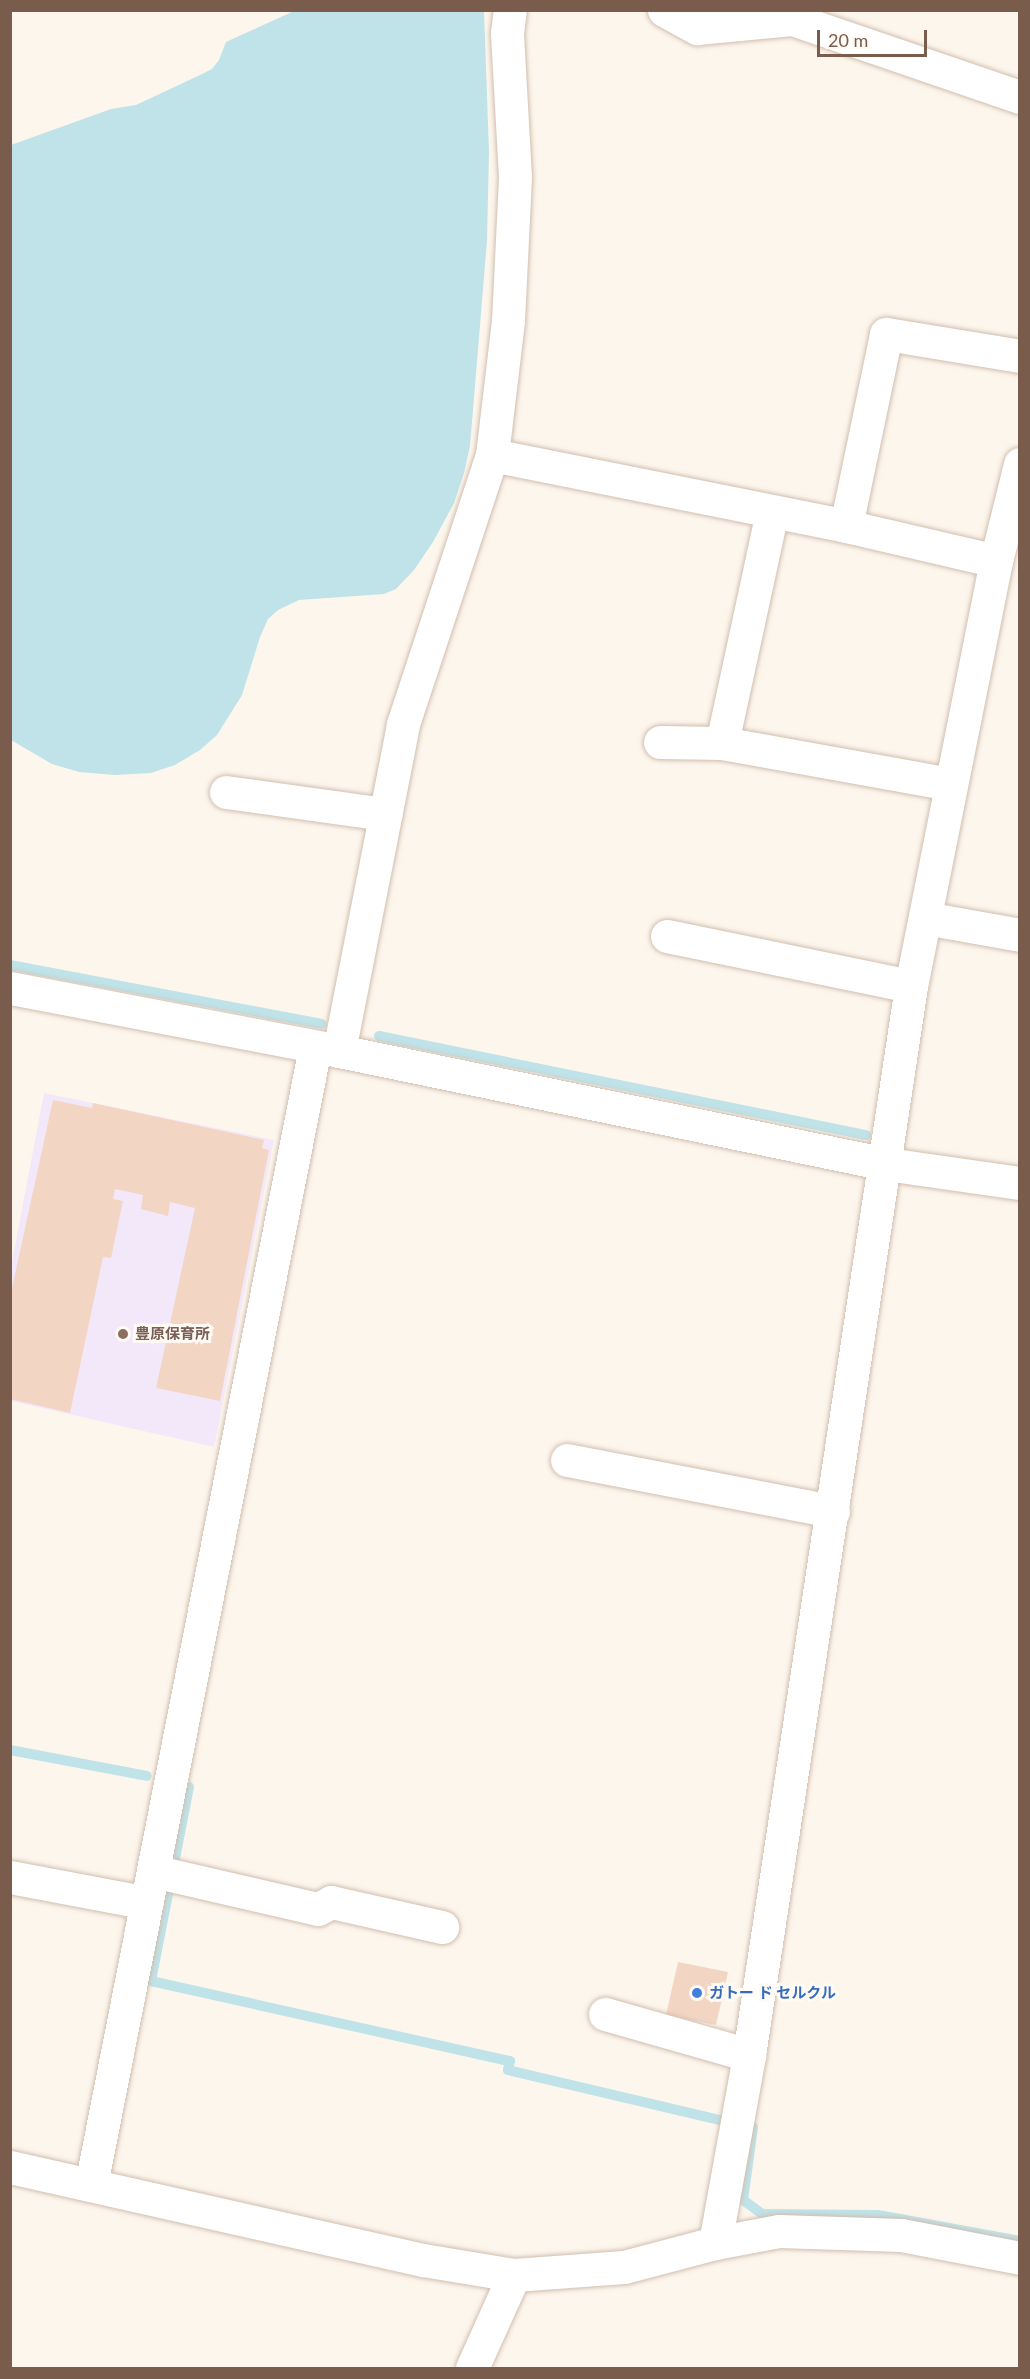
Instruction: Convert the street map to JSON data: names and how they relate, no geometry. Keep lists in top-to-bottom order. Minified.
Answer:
{"places":["豊原保育所","ガトー ド セルクル"],"scale_bar":"20 m"}
